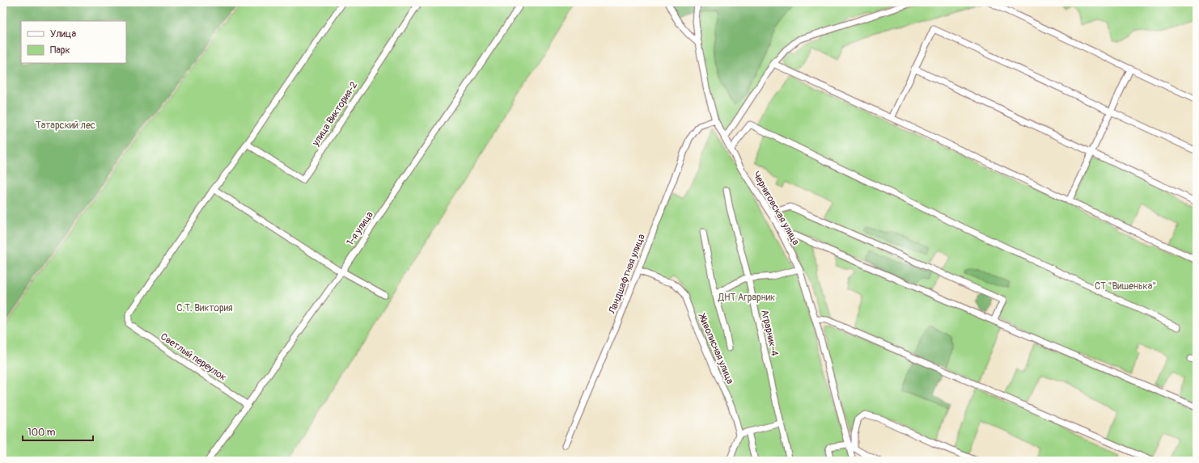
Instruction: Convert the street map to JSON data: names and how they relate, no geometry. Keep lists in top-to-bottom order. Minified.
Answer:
{"streets":{"street":["улица Виктория-2","Черниговская улица","1-я улица","Ландшафтная улица","Аграрник-4","Живописная улица","Светлый переулок"]},"crossings":[["Черниговская улица","Ландшафтная улица"],["1-я улица","Светлый переулок"],["Ландшафтная улица","Живописная улица"]],"parks":["Татарский лес","СТ \"Вишенька\"","ДНТ Аграрник","С.Т. Виктория"],"legend":["Улица","Парк"],"scale_bar":"100 m"}
